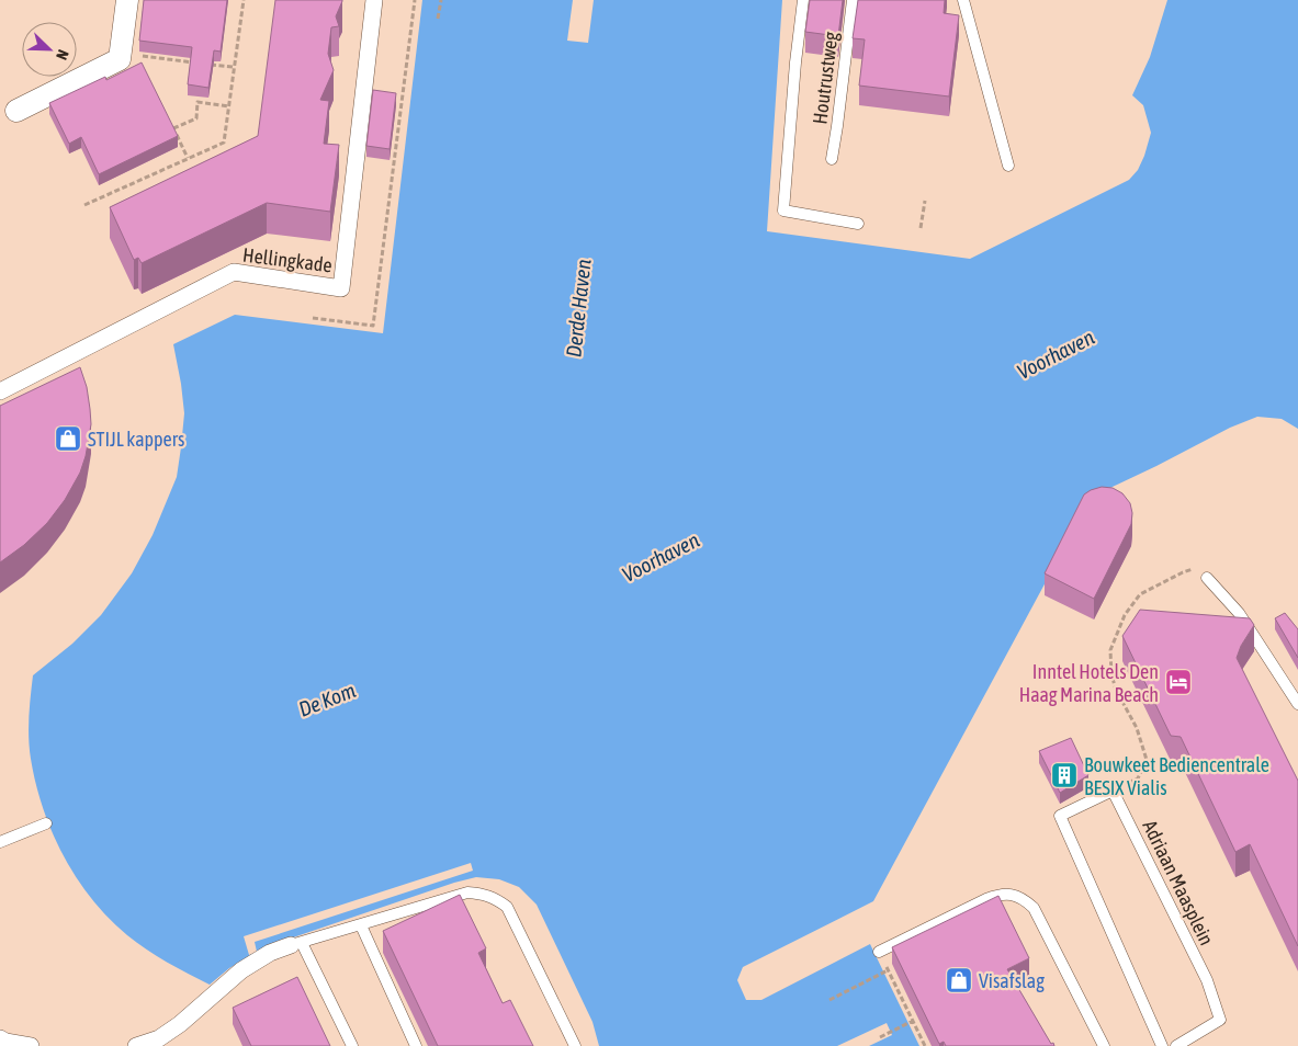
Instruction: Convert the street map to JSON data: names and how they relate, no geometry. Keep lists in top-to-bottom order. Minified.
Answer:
{"streets":{"street":["Hellingkade"],"lane":["Houtrustweg","Adriaan Maasplein"]},"water":["Derde Haven","Voorhaven","De Kom"],"places":{"shop":["STIJL kappers","Visafslag"],"hotel":["Inntel Hotels Den Haag Marina Beach"],"building":["Bouwkeet Bediencentrale BESIX Vialis"]},"north":"bottom right"}
